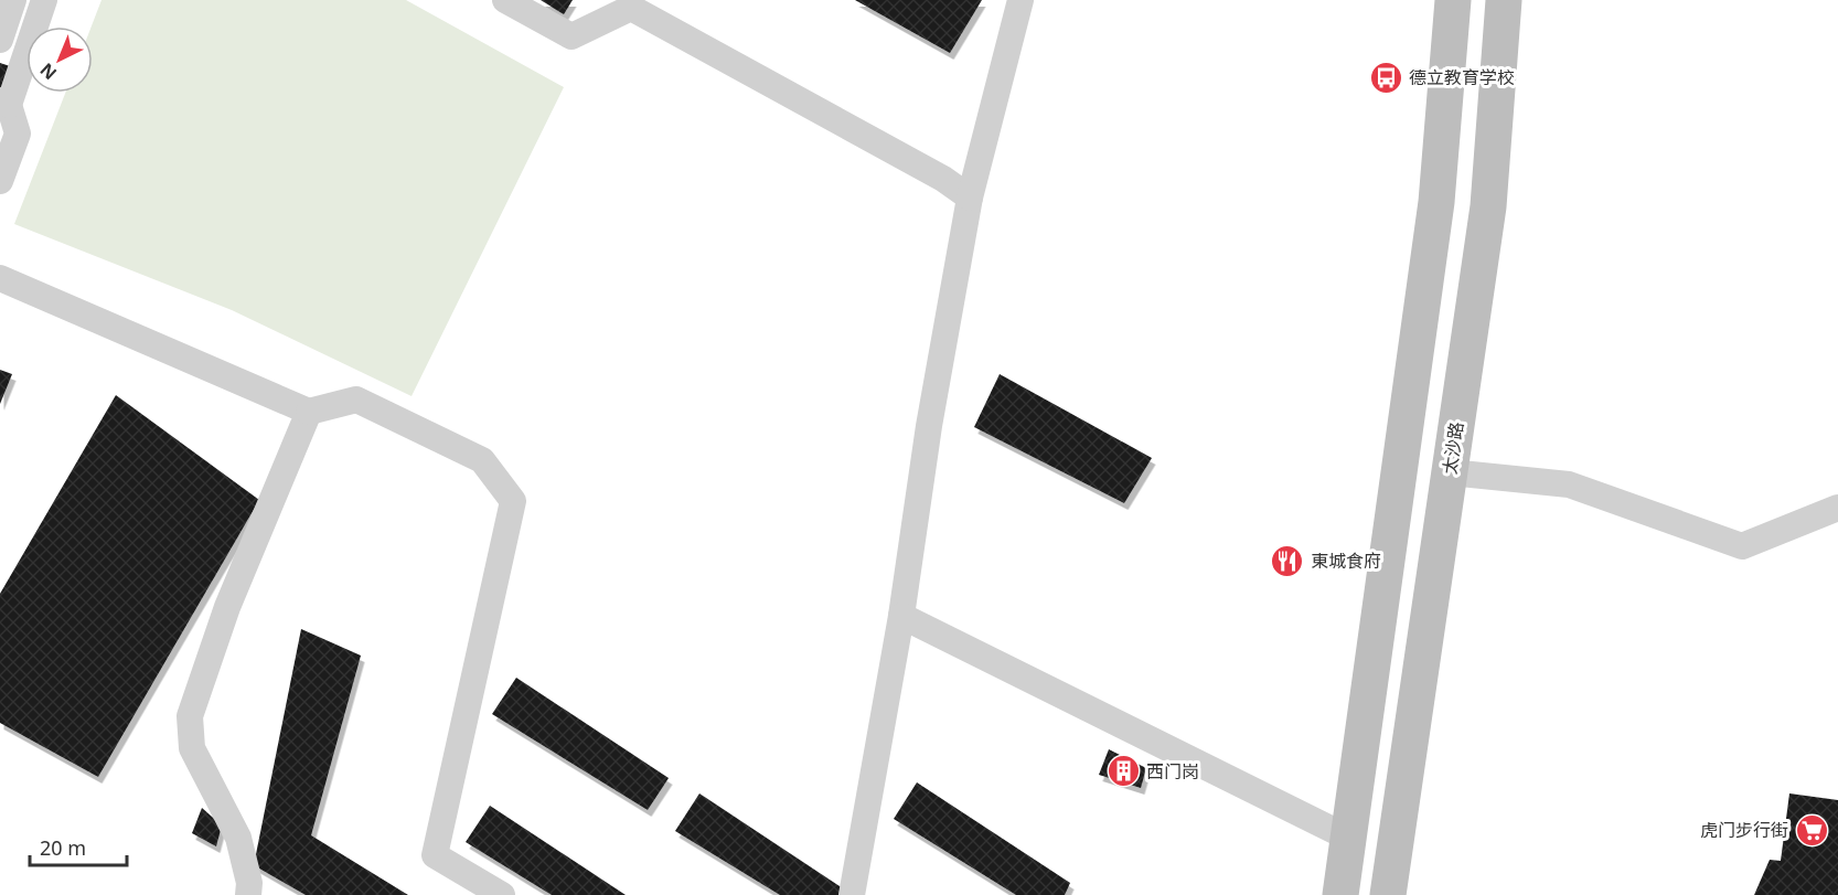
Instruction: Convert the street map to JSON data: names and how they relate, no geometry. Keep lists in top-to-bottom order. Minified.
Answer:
{"streets":{"main road":["太沙路"]},"places":{"bus stop":["德立教育学校"],"restaurant":["東城食府"],"building":["西门岗"],"supermarket":["虎门步行街"]},"scale_bar":"20 m","north":"bottom left"}
